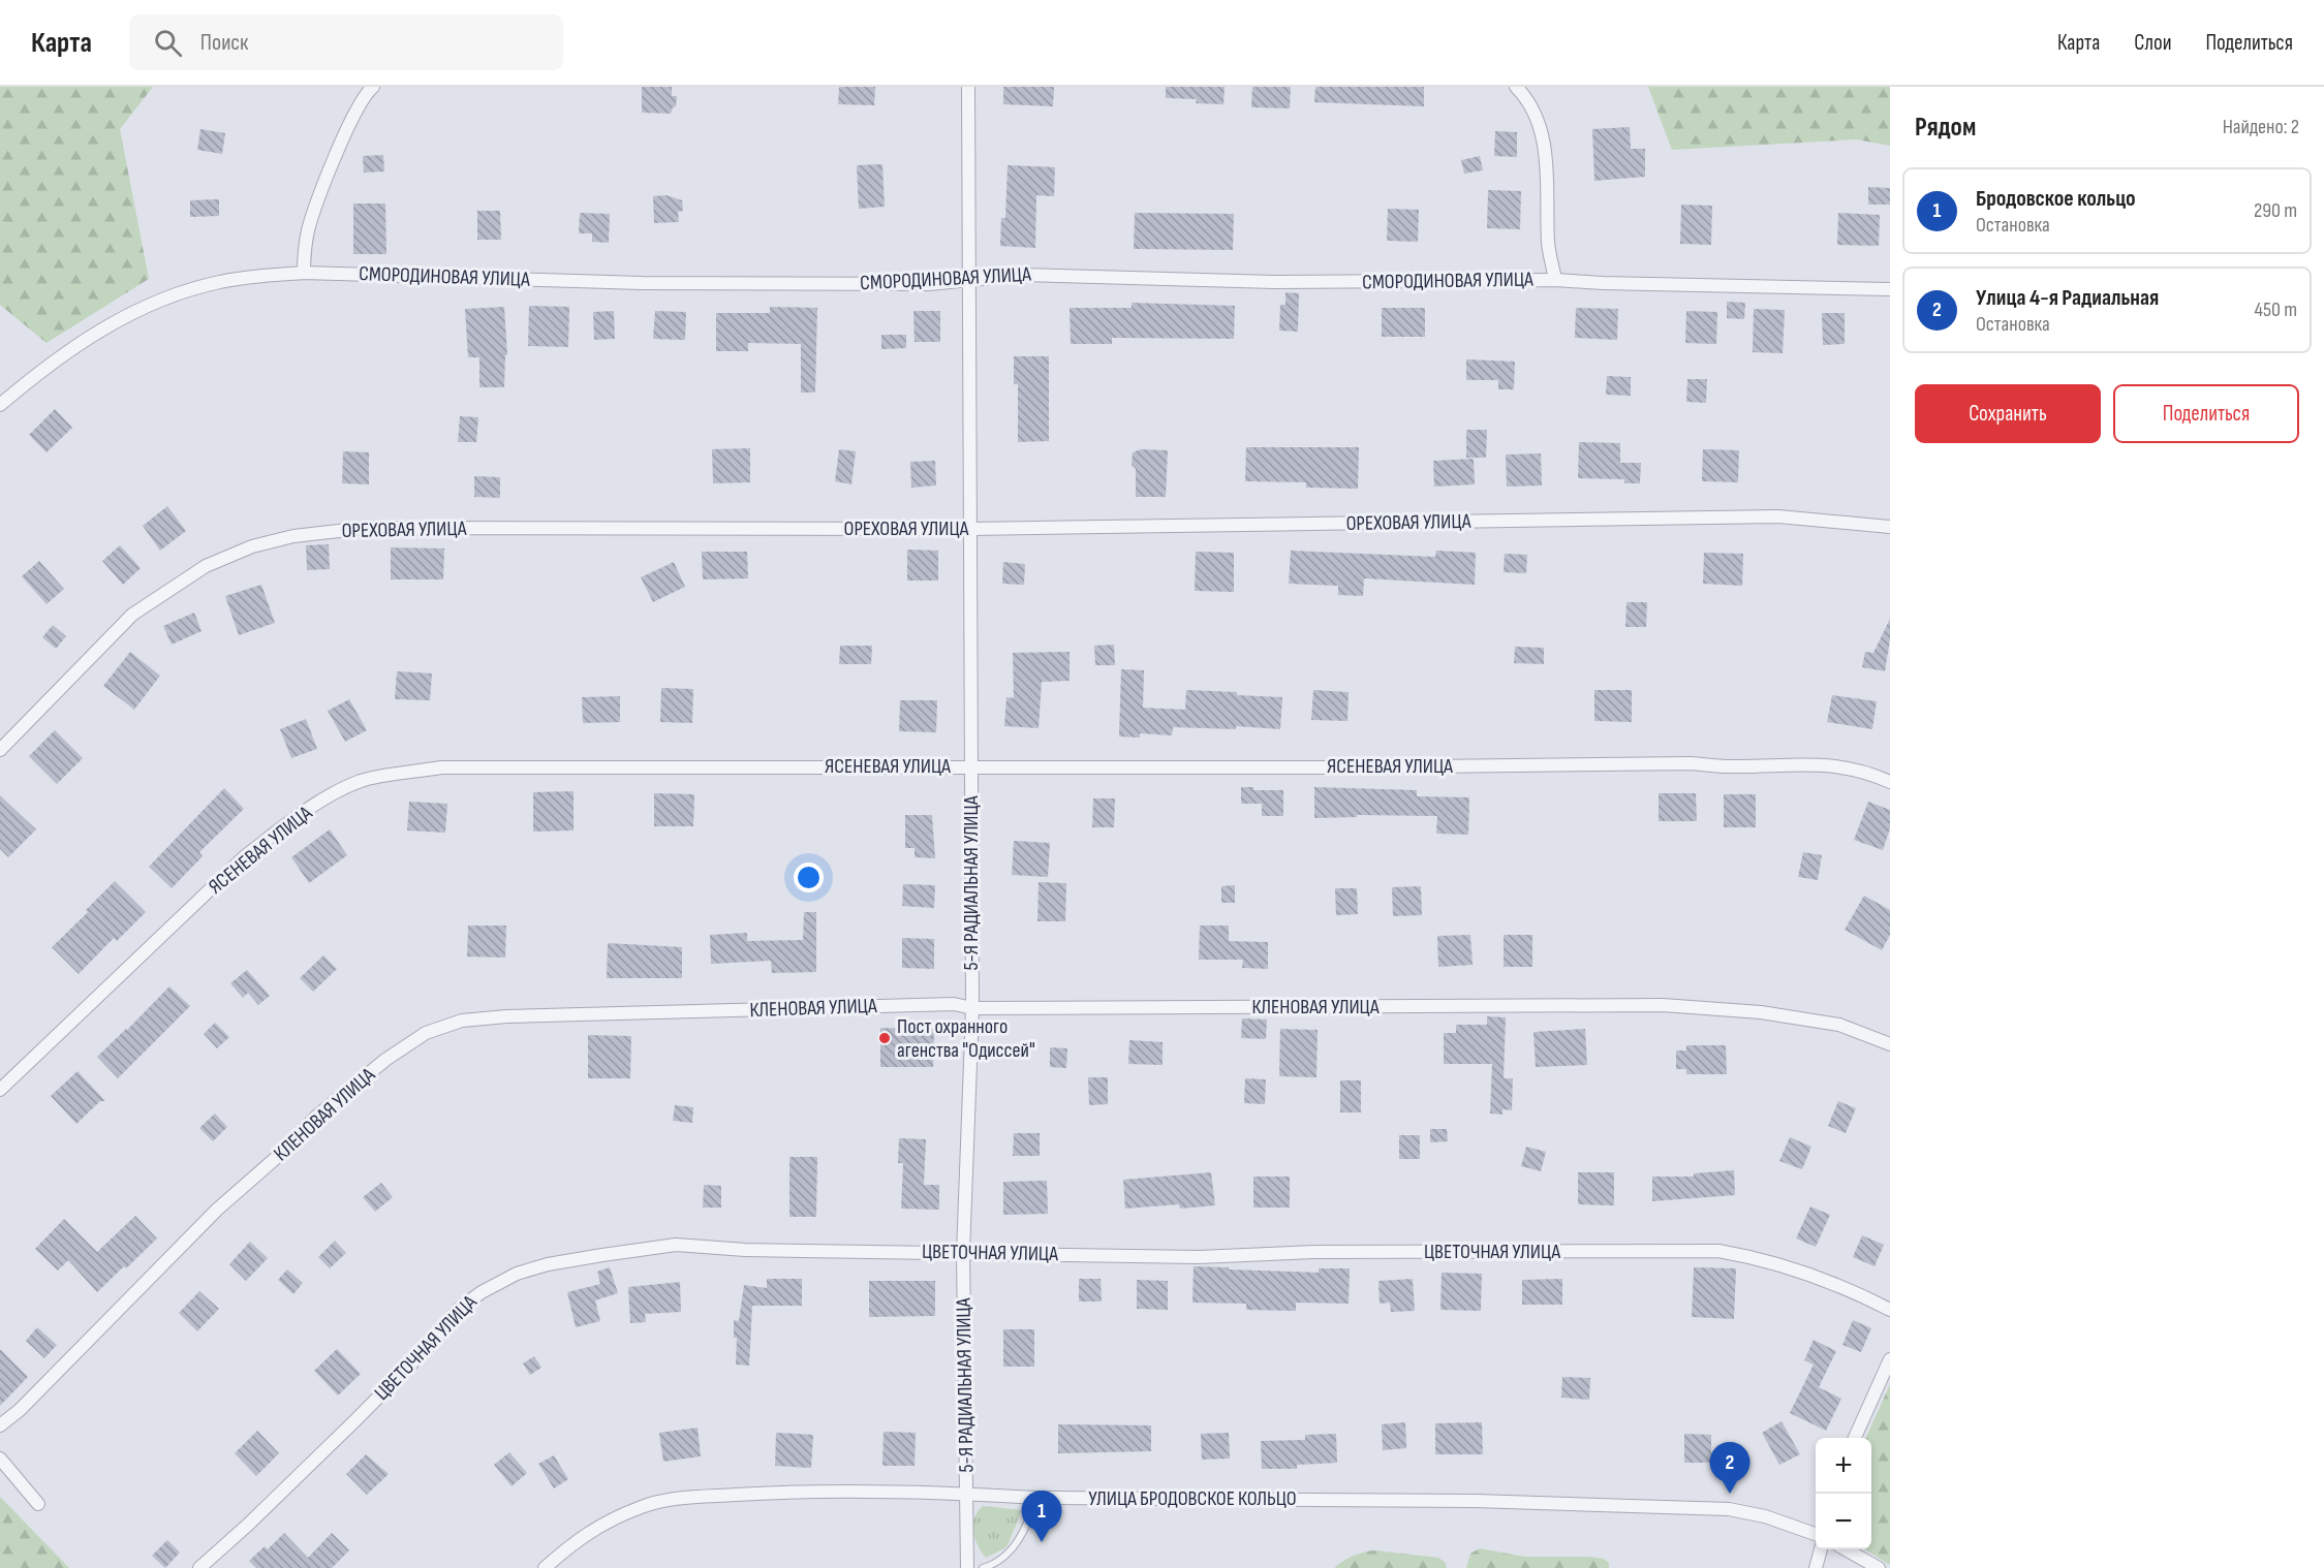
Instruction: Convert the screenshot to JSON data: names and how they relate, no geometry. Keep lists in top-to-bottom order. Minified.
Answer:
{"streets":{"street":["СМОРОДИНОВАЯ УЛИЦА","ОРЕХОВАЯ УЛИЦА","ЯСЕНЕВАЯ УЛИЦА","5-Я РАДИАЛЬНАЯ УЛИЦА","КЛЕНОВАЯ УЛИЦА","ЦВЕТОЧНАЯ УЛИЦА","УЛИЦА БРОДОВСКОЕ КОЛЬЦО"]},"crossings":[["СМОРОДИНОВАЯ УЛИЦА","5-Я РАДИАЛЬНАЯ УЛИЦА"],["ОРЕХОВАЯ УЛИЦА","5-Я РАДИАЛЬНАЯ УЛИЦА"],["ЯСЕНЕВАЯ УЛИЦА","5-Я РАДИАЛЬНАЯ УЛИЦА"],["5-Я РАДИАЛЬНАЯ УЛИЦА","КЛЕНОВАЯ УЛИЦА"],["5-Я РАДИАЛЬНАЯ УЛИЦА","ЦВЕТОЧНАЯ УЛИЦА"],["5-Я РАДИАЛЬНАЯ УЛИЦА","УЛИЦА БРОДОВСКОЕ КОЛЬЦО"]],"places":["Пост охранного агенства \"Одисcей\""],"page":{"header":"Карта","search":"Поиск","nav":["Карта","Слои","Поделиться"],"heading":["Рядом","Найдено: 2"],"list":[{"mark":"1","name":"Бродовское кольцо","note":"Остановка","value":"290 m"},{"mark":"2","name":"Улица 4-я Радиальная","note":"Остановка","value":"450 m"}],"buttons":["Сохранить","Поделиться"],"map_buttons":["+","−"],"pins":["2","1"]}}
